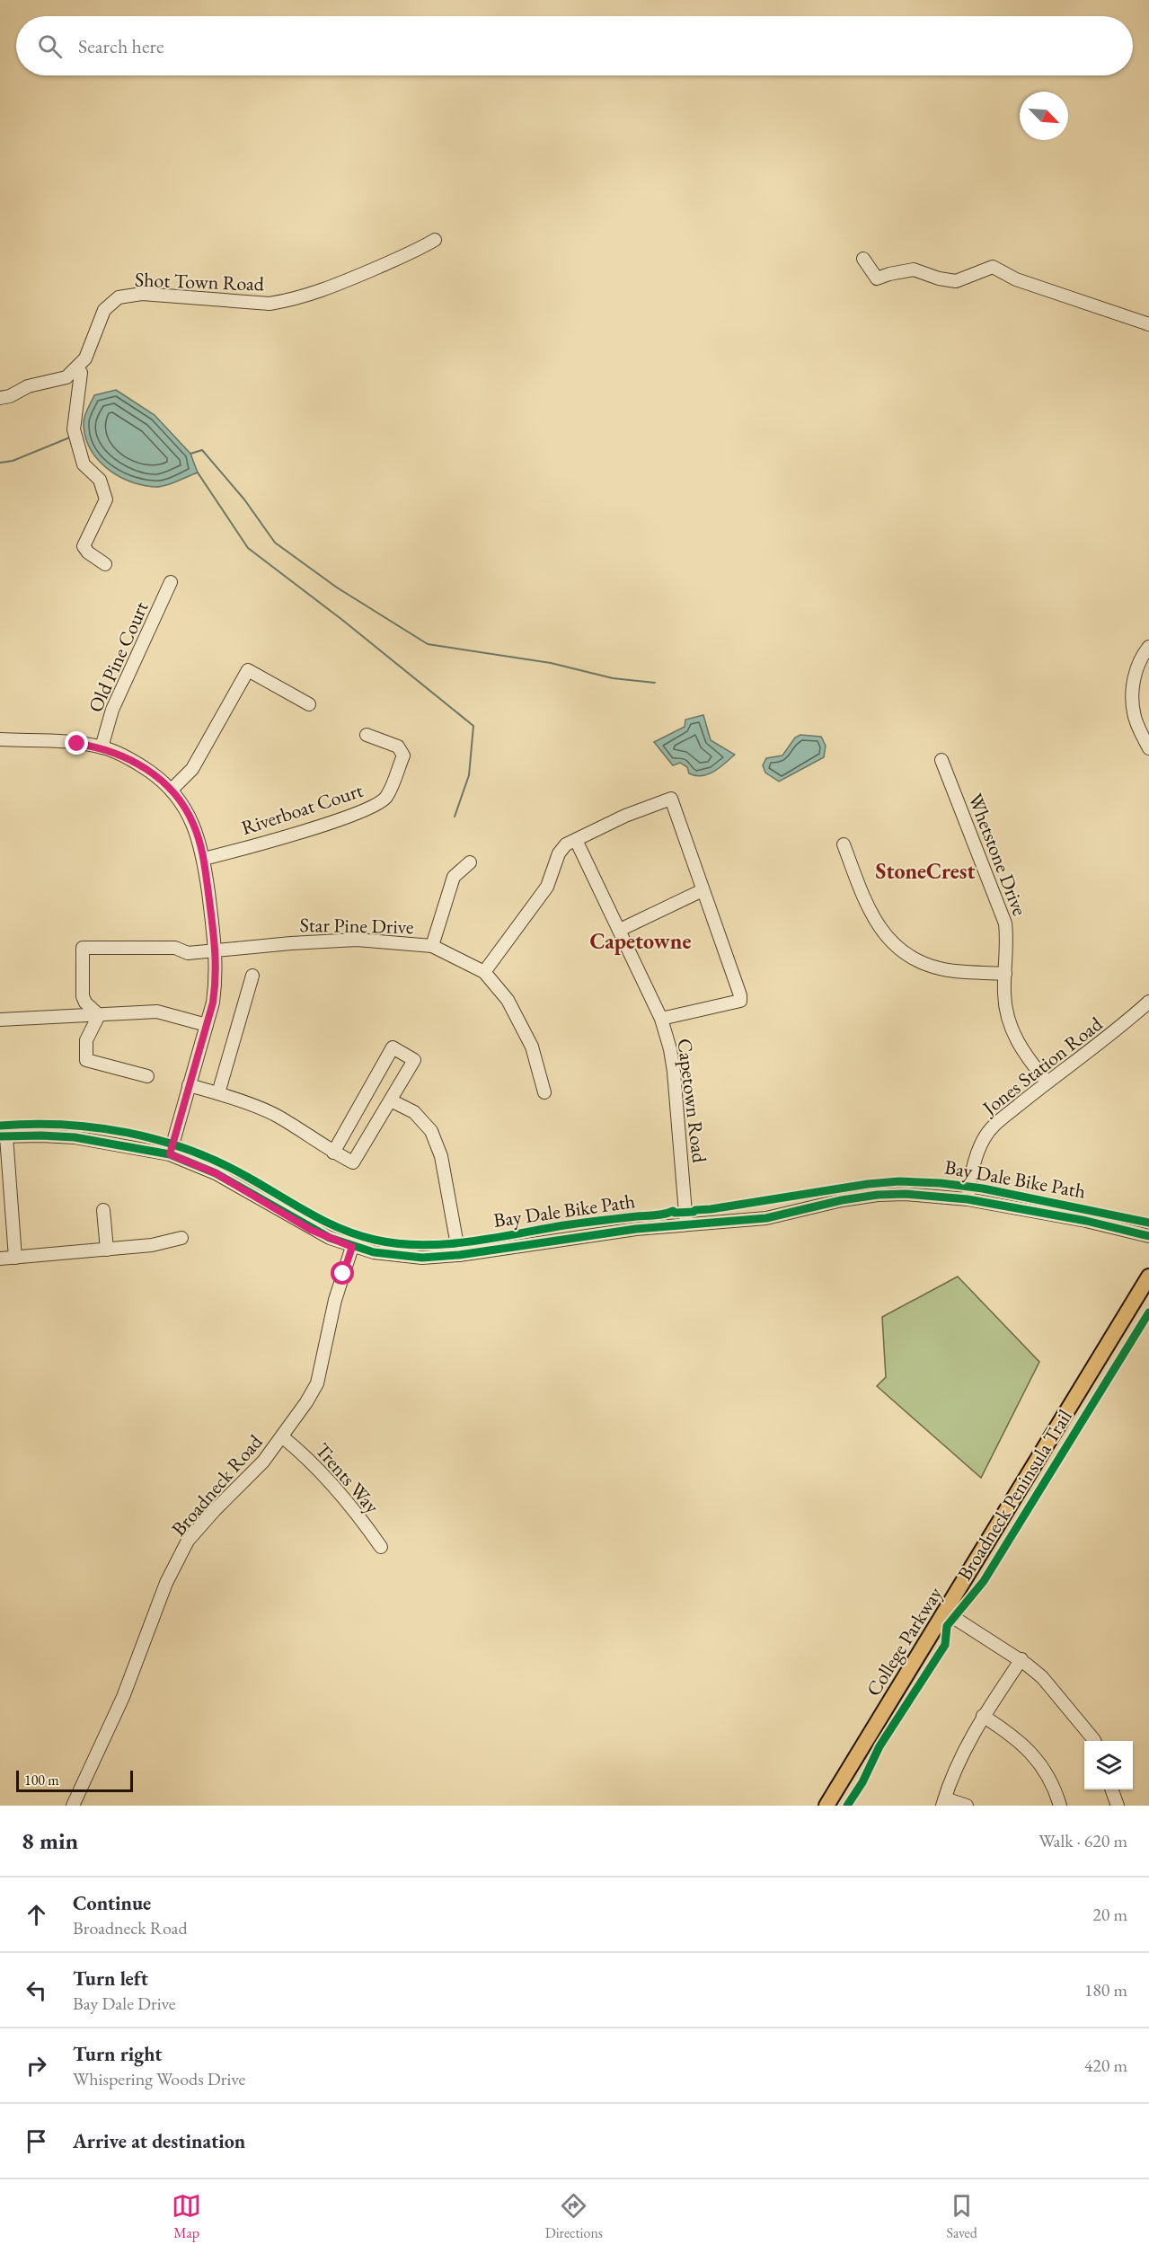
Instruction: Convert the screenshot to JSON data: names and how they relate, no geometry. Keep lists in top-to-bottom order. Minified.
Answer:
{"streets":{"main road":["College Parkway"],"street":["Shot Town Road","Old Pine Court","Riverboat Court","Whetstone Drive","Star Pine Drive","Jones Station Road","Capetown Road","Trents Way","Broadneck Road"],"cycle path":["Bay Dale Bike Path","Broadneck Peninsula Trail"]},"crossings":[["Whetstone Drive","Jones Station Road"],["Trents Way","Broadneck Road"]],"districts":["StoneCrest","Capetowne"],"scale_bar":"100 m","north":"bottom right","page":{"search":"Search here","scale":"100 m","heading":["8 min","Walk · 620 m"],"list":[["Continue","Broadneck Road","20 m"],["Turn left","Bay Dale Drive","180 m"],["Turn right","Whispering Woods Drive","420 m"],"Arrive at destination"],"nav":["Map","Directions","Saved"]}}
